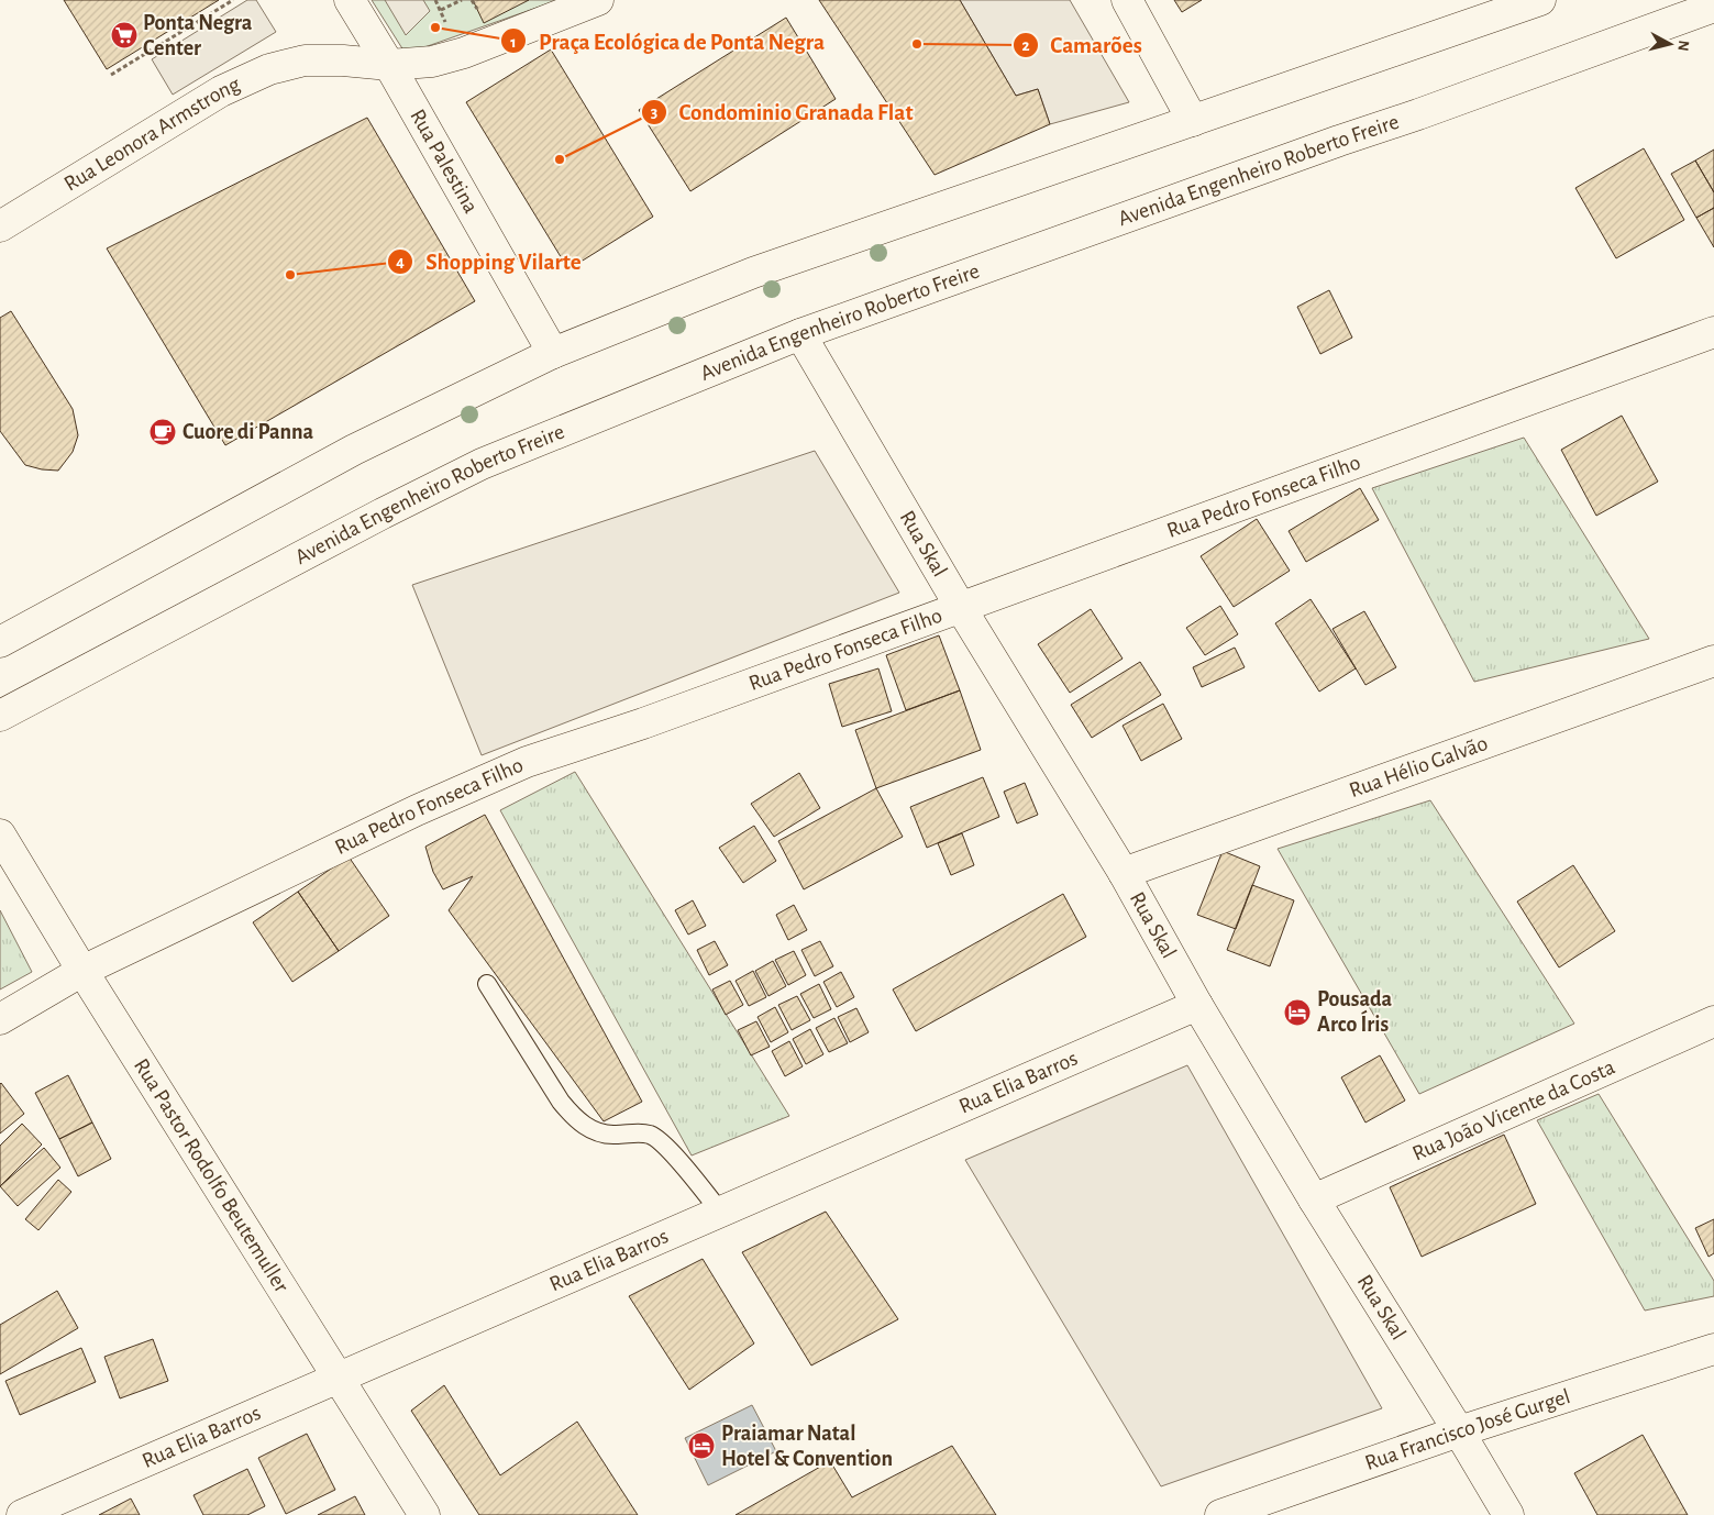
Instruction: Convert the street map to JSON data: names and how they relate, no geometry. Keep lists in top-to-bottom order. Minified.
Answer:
{"streets":{"street":["Rua Leonora Armstrong","Rua Palestina","Avenida Engenheiro Roberto Freire","Rua Pedro Fonseca Filho","Rua Skal","Rua Hélio Galvão","Rua Elia Barros","Rua João Vicente da Costa","Rua Pastor Rodolfo Beutemuller","Rua Francisco José Gurgel"]},"crossings":[["Rua Leonora Armstrong","Rua Palestina"],["Avenida Engenheiro Roberto Freire","Rua Skal"],["Rua Pedro Fonseca Filho","Rua Skal"],["Rua Pedro Fonseca Filho","Rua Pastor Rodolfo Beutemuller"],["Rua Skal","Rua Hélio Galvão"],["Rua Skal","Rua Elia Barros"],["Rua Skal","Rua João Vicente da Costa"],["Rua Skal","Rua Francisco José Gurgel"],["Rua Elia Barros","Rua Pastor Rodolfo Beutemuller"]],"places":{"other":["Praça Ecológica de Ponta Negra","Camarões","Condominio Granada Flat","Shopping Vilarte"],"supermarket":["Ponta Negra Center"],"cafe":["Cuore di Panna"],"hotel":["Pousada Arco Íris","Praiamar Natal Hotel & Convention"]},"north":"right"}
